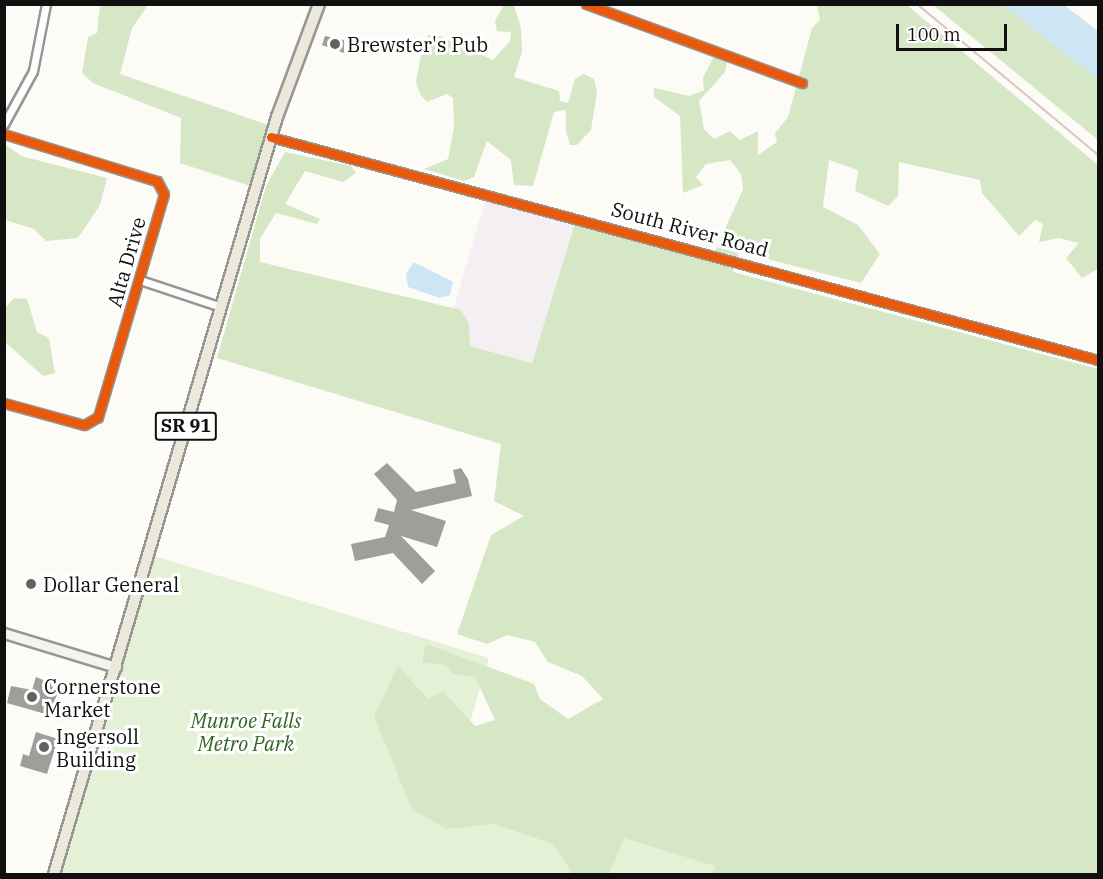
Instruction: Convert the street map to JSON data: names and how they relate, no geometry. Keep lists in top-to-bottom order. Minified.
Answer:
{"streets":{"main road":["SR 91"],"street":["South River Road","Alta Drive"]},"crossings":[["South River Road","SR 91"]],"parks":["Munroe Falls Metro Park"],"places":["Brewster's Pub","Dollar General","Cornerstone Market","Ingersoll Building"],"scale_bar":"100 m"}
